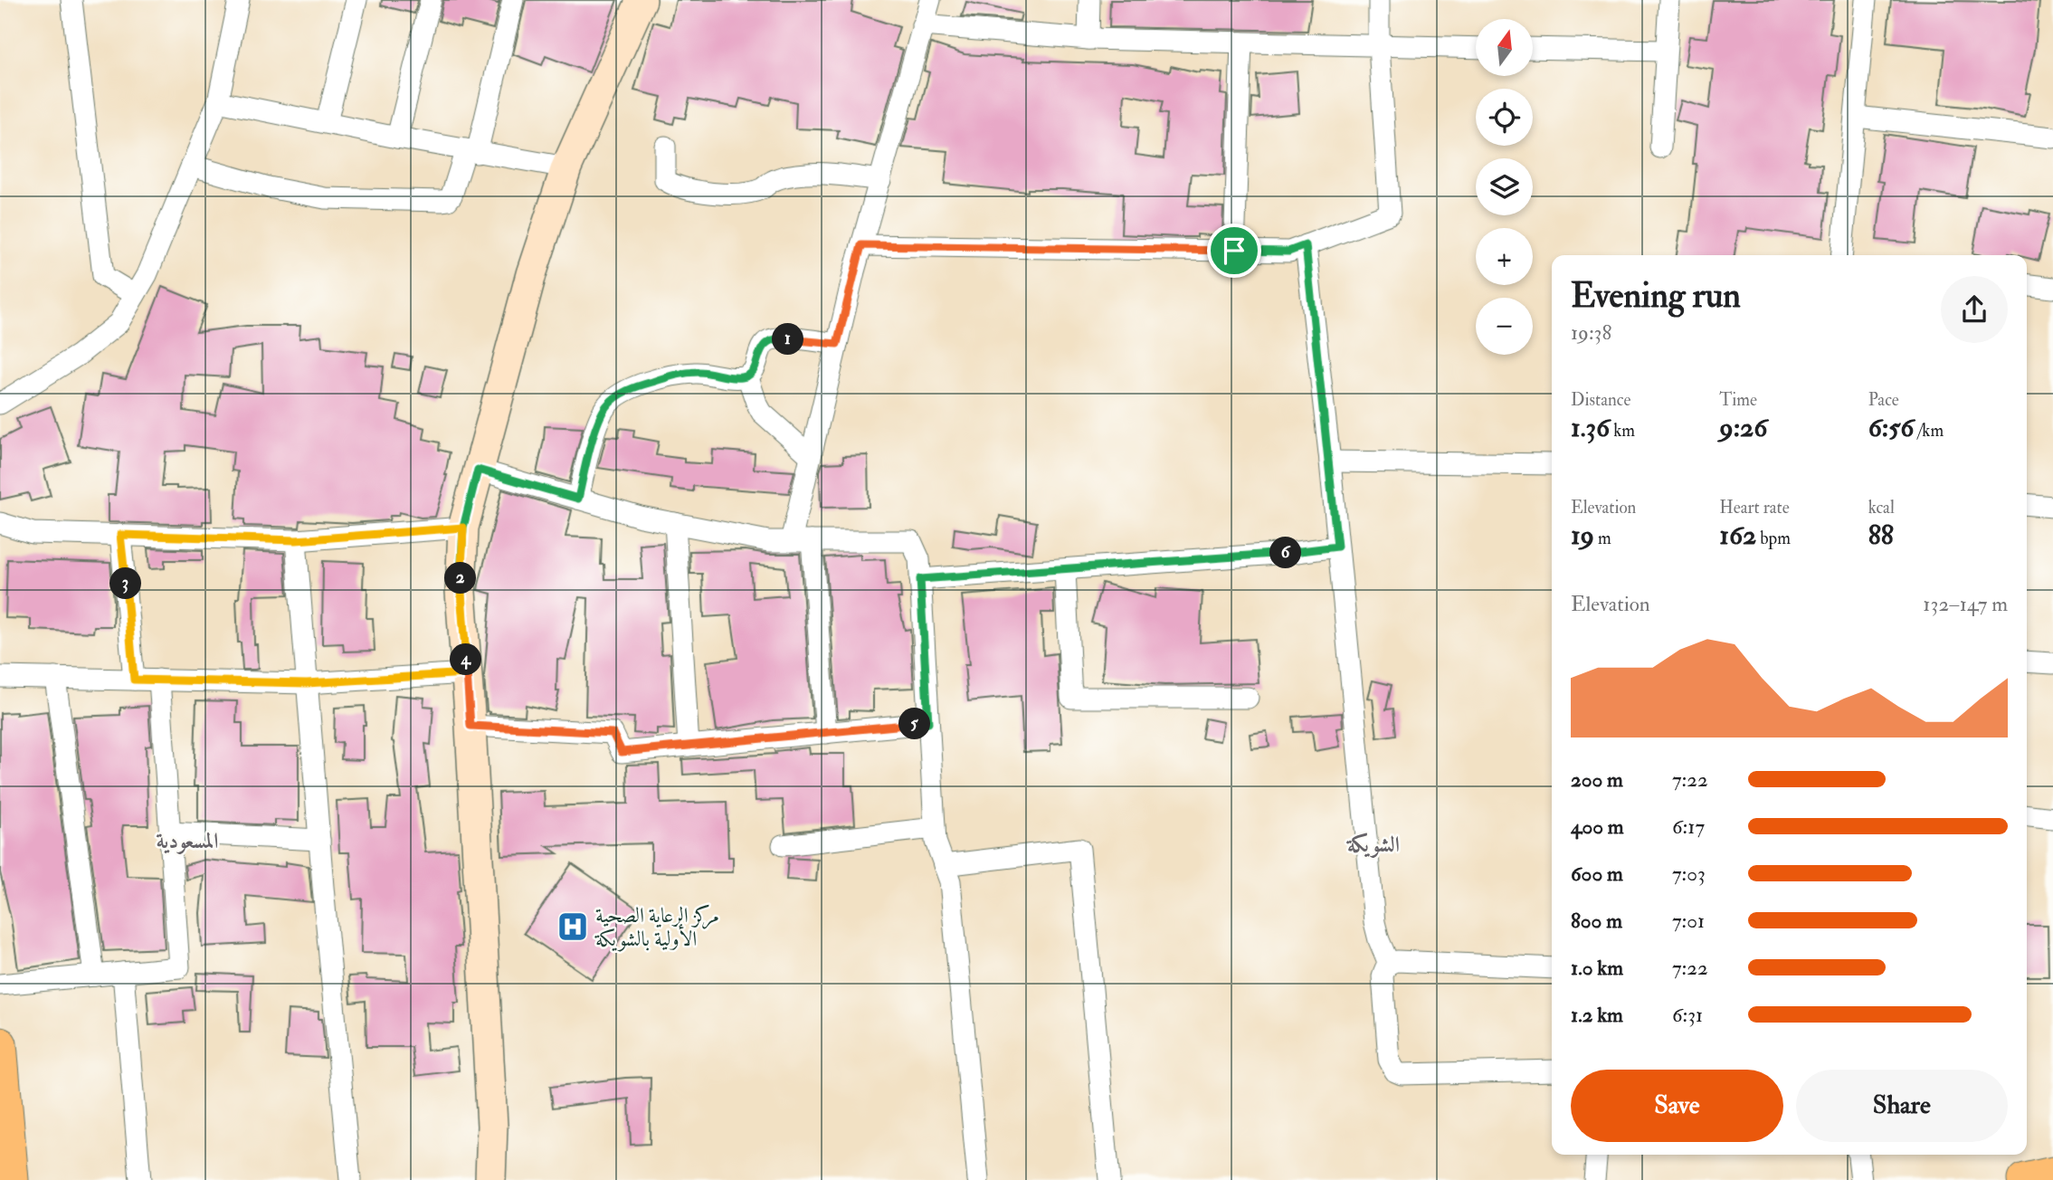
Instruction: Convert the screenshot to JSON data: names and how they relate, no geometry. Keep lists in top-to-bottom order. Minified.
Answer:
{"districts":["المسعودية","الشويكة"],"places":{"hospital":["مركز الرعاية الصحية الأولية بالشويكة"]},"north":"top","page":{"map_buttons":["+","−"],"heading":["Evening run","19:38"],"pins":["1","6","2","3","4","5"],"stats":[["Distance","1.36 km"],["Time","9:26"],["Pace","6:56 /km"],["Elevation","19 m"],["Heart rate","162 bpm"],["kcal","88"]],"chart":["Elevation","132–147 m"],"list":[{"name":"200 m","note":"7:22"},{"name":"400 m","note":"6:17"},{"name":"600 m","note":"7:03"},{"name":"800 m","note":"7:01"},{"name":"1.0 km","note":"7:22"},{"name":"1.2 km","note":"6:31"}],"buttons":["Save","Share"]}}
